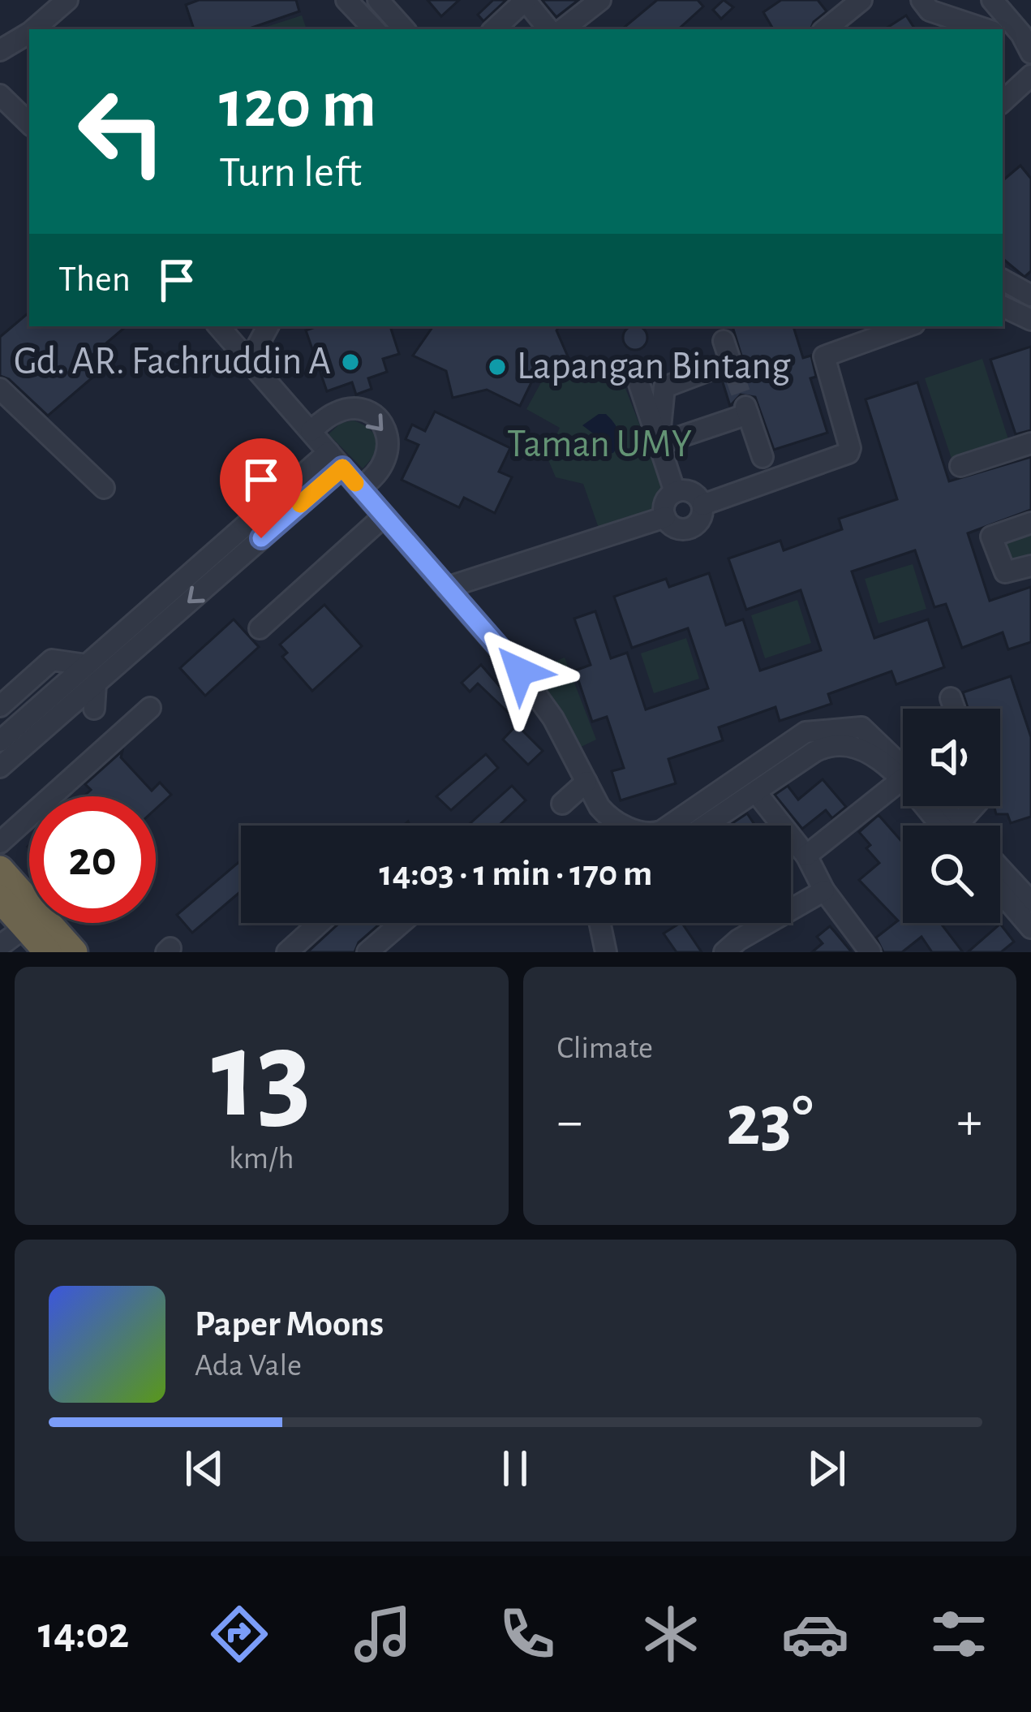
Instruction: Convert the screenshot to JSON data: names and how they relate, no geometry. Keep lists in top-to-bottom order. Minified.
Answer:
{"parks":["Taman UMY"],"places":["Gd. AR. Fachruddin A","Lapangan Bintang"],"page":{"turn":["120 m","Turn left"],"then":"Then","limit":"20","trip":"14:03 · 1 min · 170 m","tile":[["13","km/h"],"Climate"],"heat":["−","23°","+"],"song":["Paper Moons","Ada Vale"],"tabs":"14:02"}}
